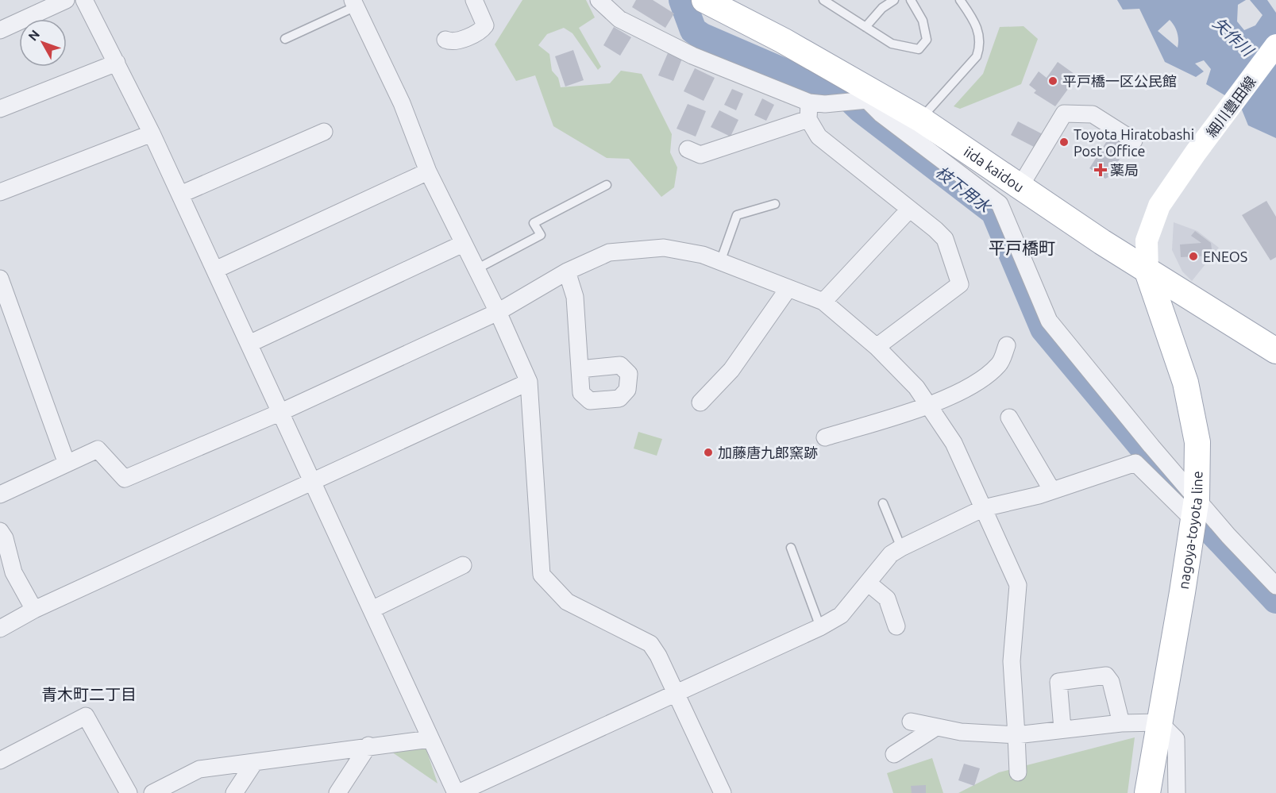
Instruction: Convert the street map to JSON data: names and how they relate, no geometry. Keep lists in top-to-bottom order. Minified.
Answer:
{"streets":{"main road":["細川豊田線","iida kaidou","nagoya-toyota line"]},"crossings":[["細川豊田線","iida kaidou"],["細川豊田線","nagoya-toyota line"],["iida kaidou","nagoya-toyota line"]],"districts":["平戸橋町","青木町二丁目"],"water":["矢作川","枝下用水"],"places":{"other":["平戸橋一区公民館","Toyota Hiratobashi Post Office","ENEOS","加藤唐九郎窯跡"],"health":["薬局"]},"north":"top left"}
